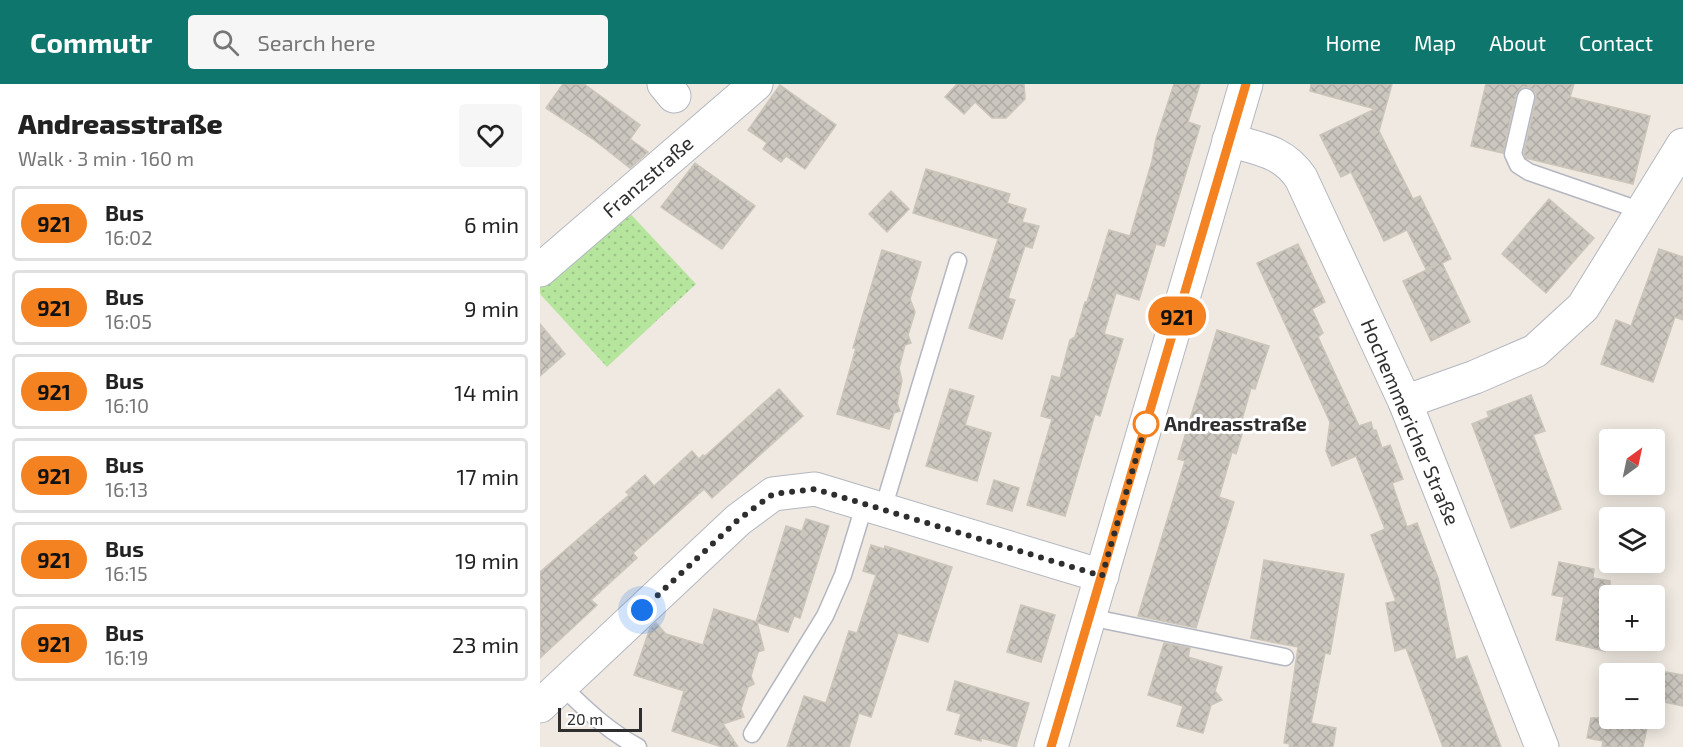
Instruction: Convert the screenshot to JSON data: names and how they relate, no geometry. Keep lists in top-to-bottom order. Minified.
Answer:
{"streets":{"street":["Franzstraße","Hochemmericher Straße"]},"places":["Andreasstraße"],"lines":["bus line 921"],"scale_bar":"20 m","north":"top right","page":{"header":"Commutr","search":"Search here","nav":["Home","Map","About","Contact"],"heading":["Andreasstraße","Walk · 3 min · 160 m"],"on_map":"921","list":[{"mark":"921","name":"Bus","note":"16:02","value":"6 min"},{"mark":"921","name":"Bus","note":"16:05","value":"9 min"},{"mark":"921","name":"Bus","note":"16:10","value":"14 min"},{"mark":"921","name":"Bus","note":"16:13","value":"17 min"},{"mark":"921","name":"Bus","note":"16:15","value":"19 min"},{"mark":"921","name":"Bus","note":"16:19","value":"23 min"}],"map_buttons":["+","−"],"scale":"20 m"}}
